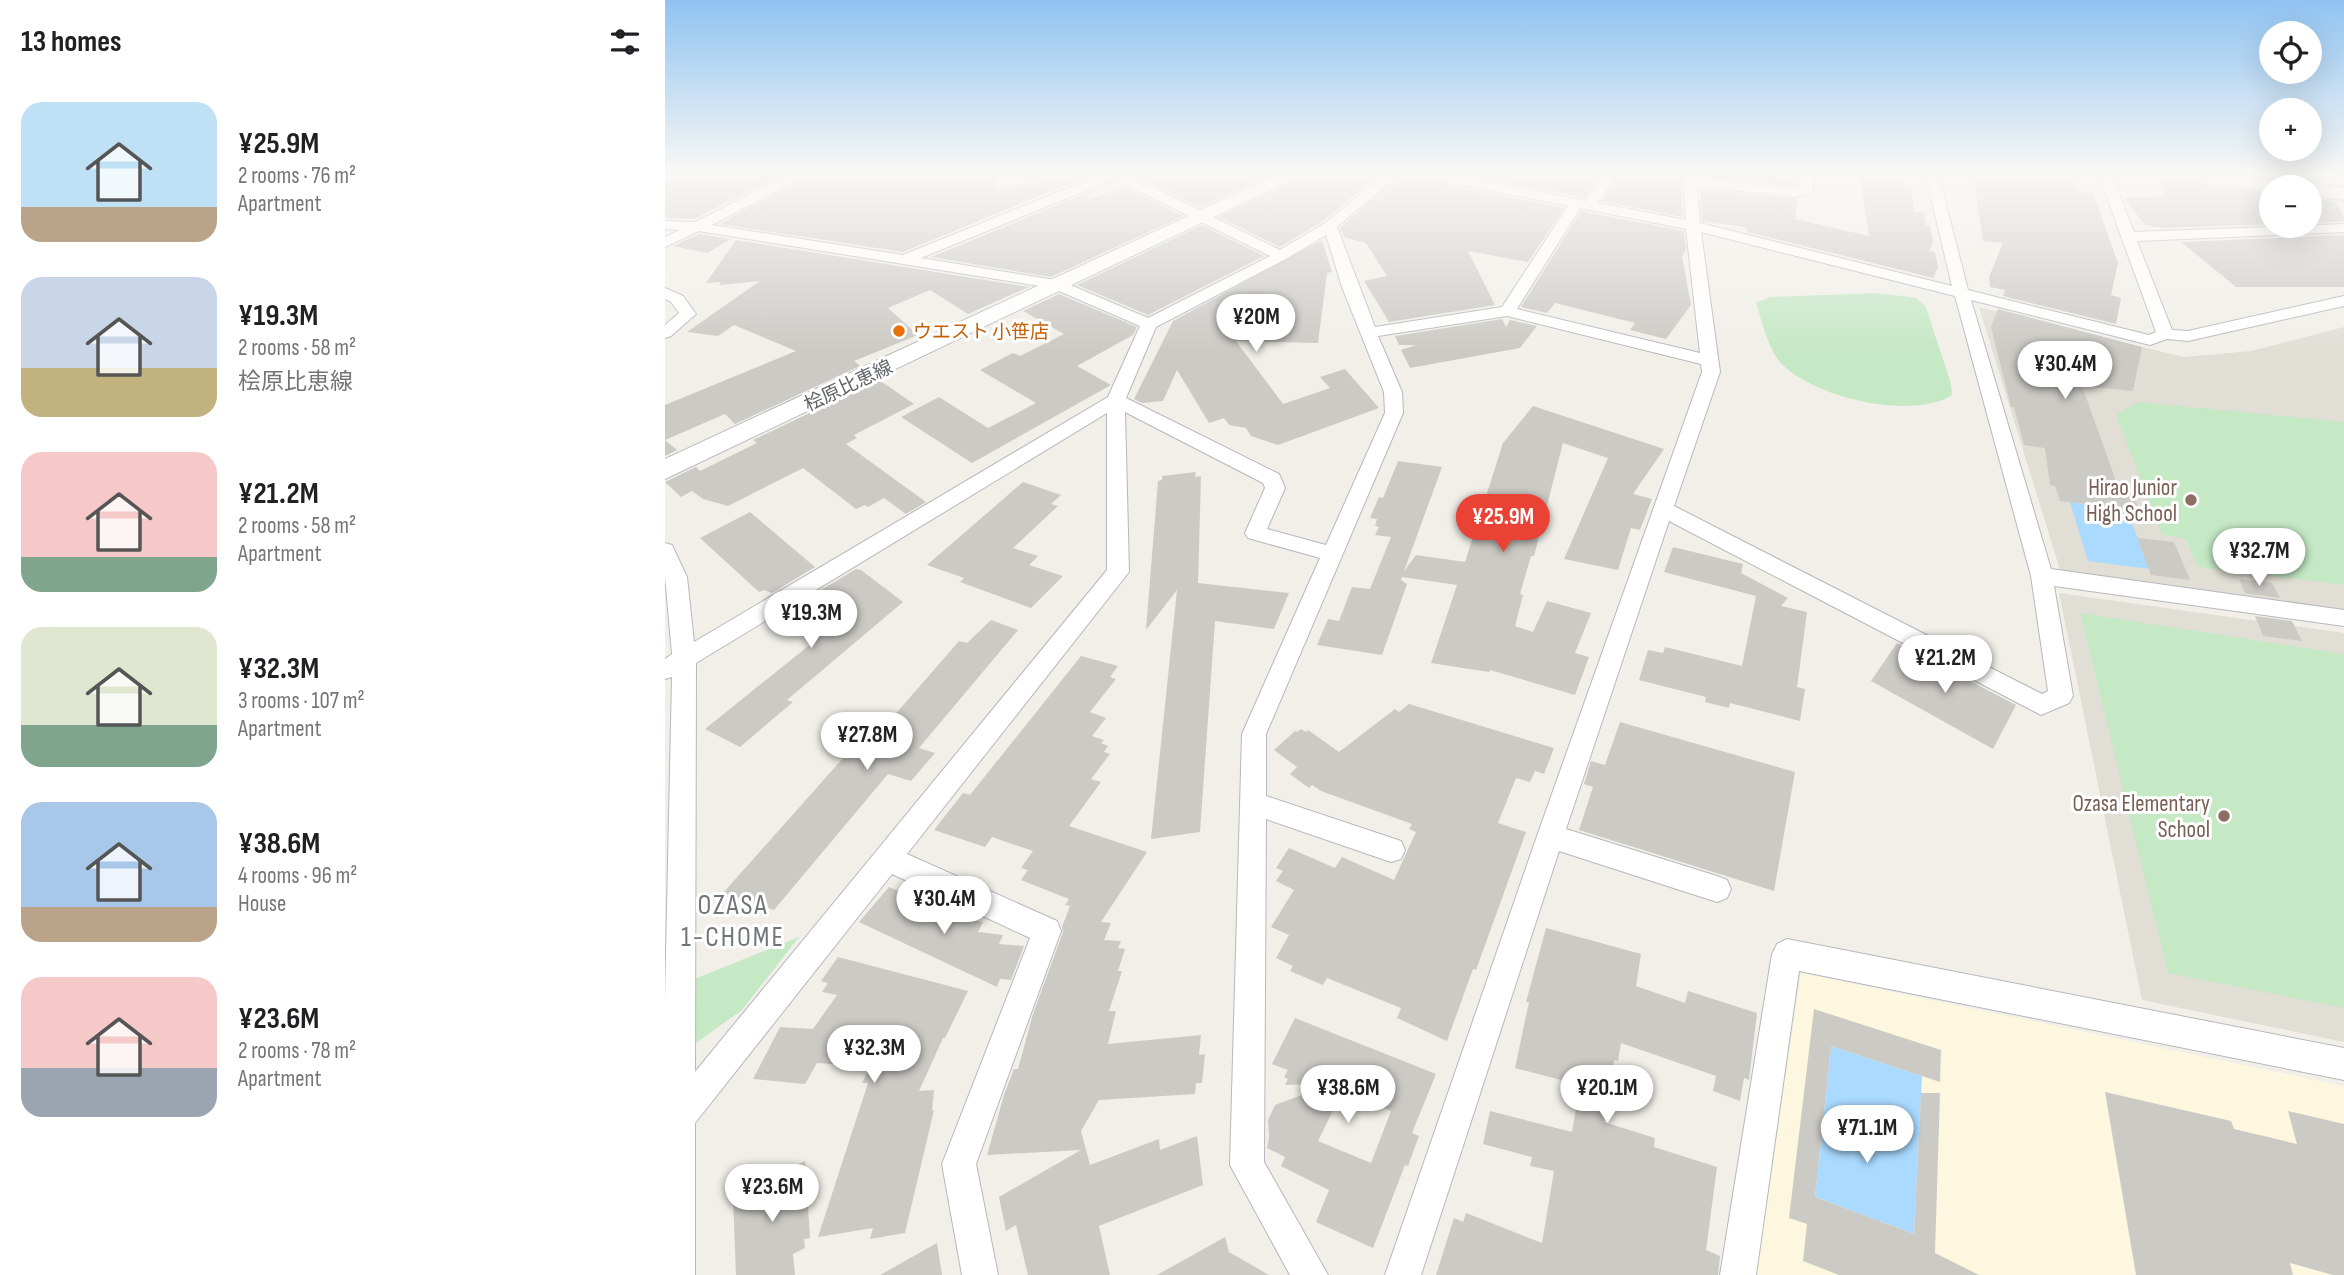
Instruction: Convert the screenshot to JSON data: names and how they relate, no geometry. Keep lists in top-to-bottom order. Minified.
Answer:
{"streets":{"main road":["桧原比恵線"]},"districts":["OZASA 1-CHOME"],"places":["ウエスト 小笹店","Hirao Junior High School","Ozasa Elementary School"],"page":{"heading":"13 homes","map_buttons":["+","−"],"list":[{"name":"¥25.9M","note":"2 rooms · 76 m² · Apartment"},{"name":"¥19.3M","note":"2 rooms · 58 m² · 桧原比恵線"},{"name":"¥21.2M","note":"2 rooms · 58 m² · Apartment"},{"name":"¥32.3M","note":"3 rooms · 107 m² · Apartment"},{"name":"¥38.6M","note":"4 rooms · 96 m² · House"},{"name":"¥23.6M","note":"2 rooms · 78 m² · Apartment"}],"price":["¥20M","¥30.4M","¥25.9M","¥32.7M","¥19.3M","¥21.2M","¥27.8M","¥30.4M","¥32.3M","¥38.6M","¥20.1M","¥71.1M","¥23.6M"]}}
